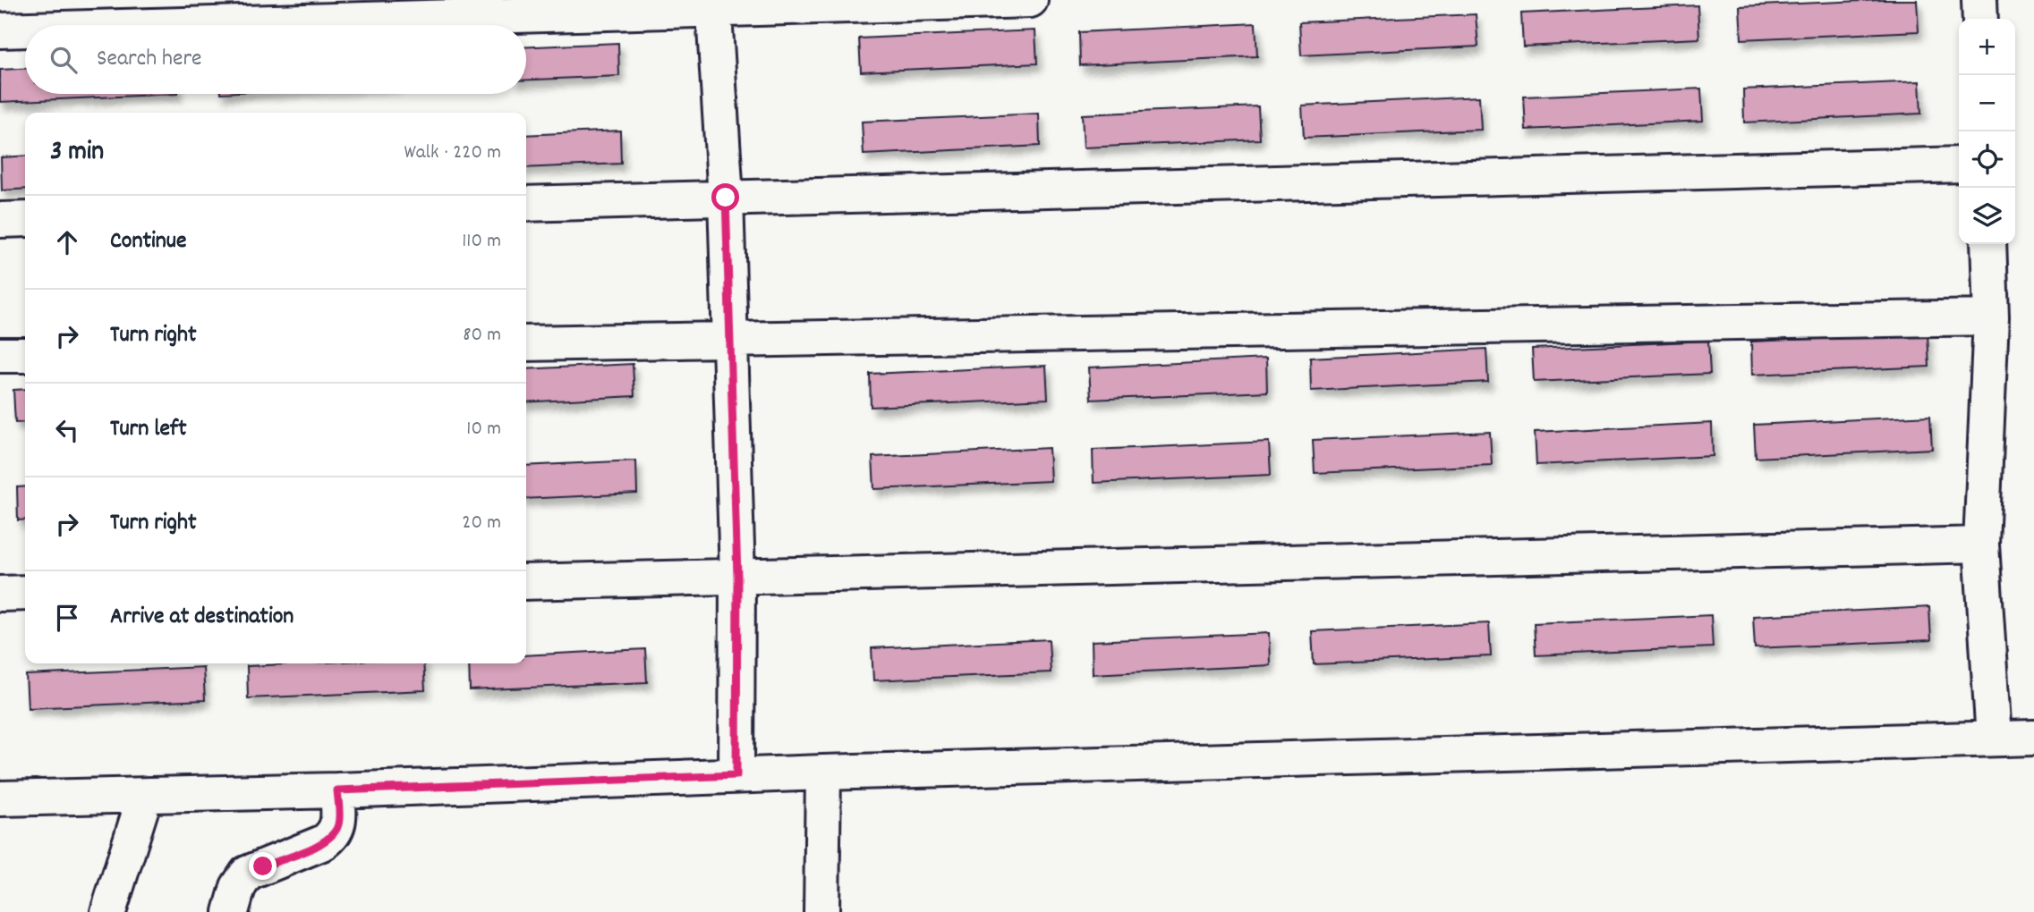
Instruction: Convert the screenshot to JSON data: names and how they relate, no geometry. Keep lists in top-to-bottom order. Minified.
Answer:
{"page":{"map_buttons":["+","−"],"search":"Search here","heading":["3 min","Walk · 220 m"],"list":[["Continue","110 m"],["Turn right","80 m"],["Turn left","10 m"],["Turn right","20 m"],"Arrive at destination"]}}
